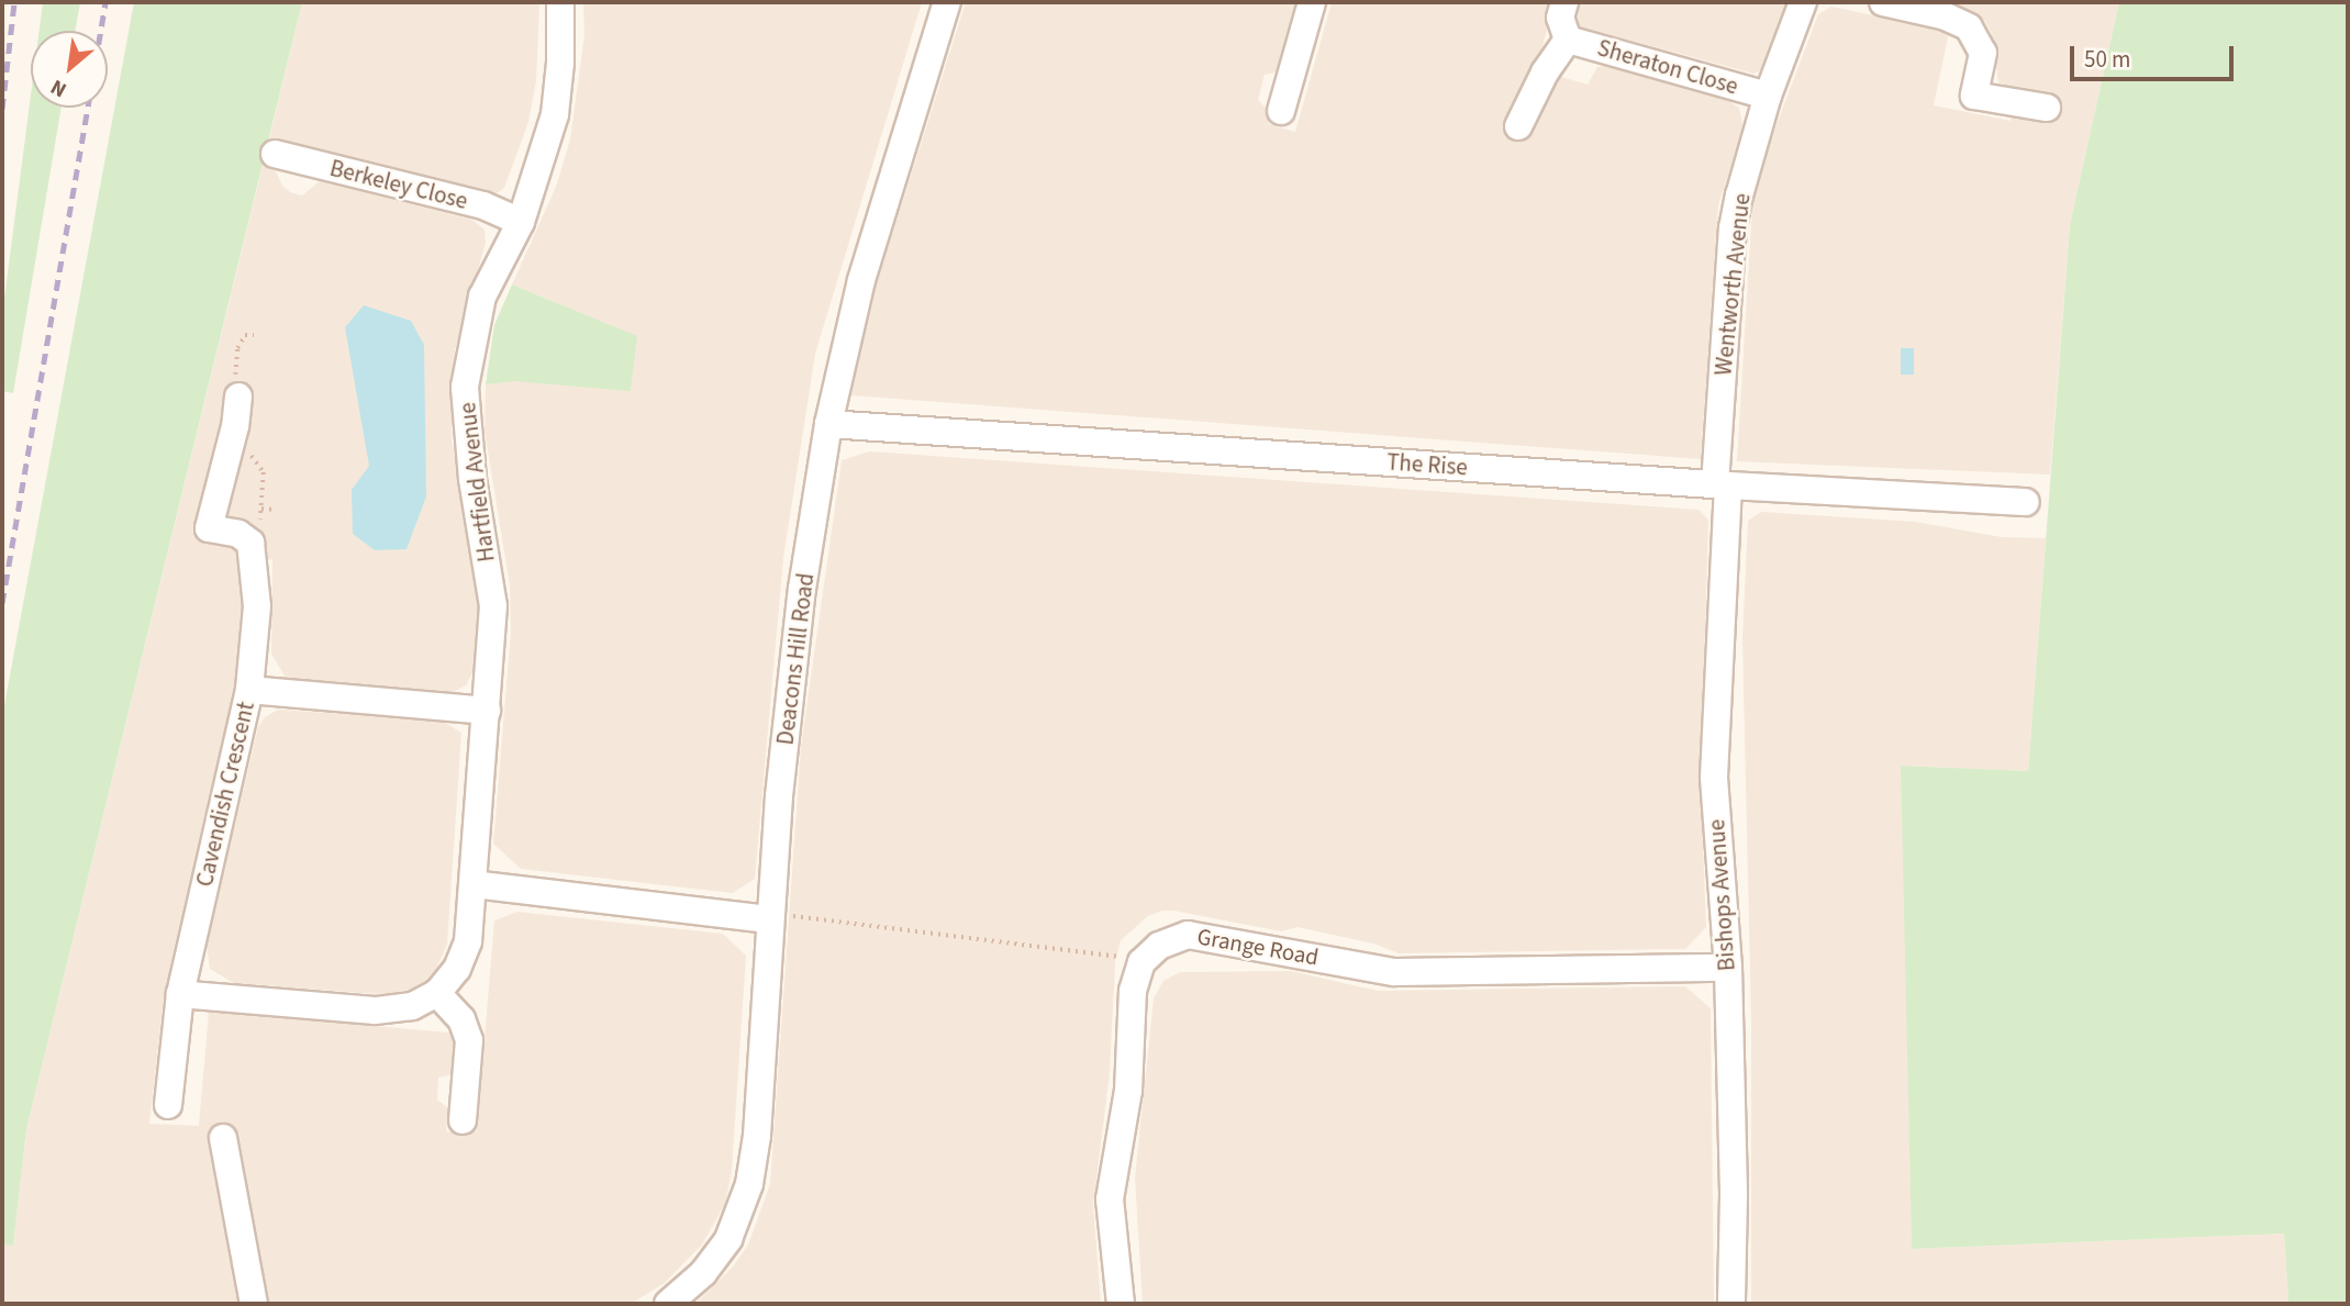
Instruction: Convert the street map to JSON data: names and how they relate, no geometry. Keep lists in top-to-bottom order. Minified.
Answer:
{"streets":{"street":["Sheraton Close","Berkeley Close","Wentworth Avenue","The Rise","Hartfield Avenue","Deacons Hill Road","Cavendish Crescent","Bishops Avenue","Grange Road"]},"crossings":[["Sheraton Close","Wentworth Avenue"],["Berkeley Close","Hartfield Avenue"],["Wentworth Avenue","The Rise"],["Wentworth Avenue","Bishops Avenue"],["The Rise","Deacons Hill Road"],["The Rise","Bishops Avenue"],["Hartfield Avenue","Cavendish Crescent"],["Bishops Avenue","Grange Road"]],"scale_bar":"50 m","north":"bottom left"}
